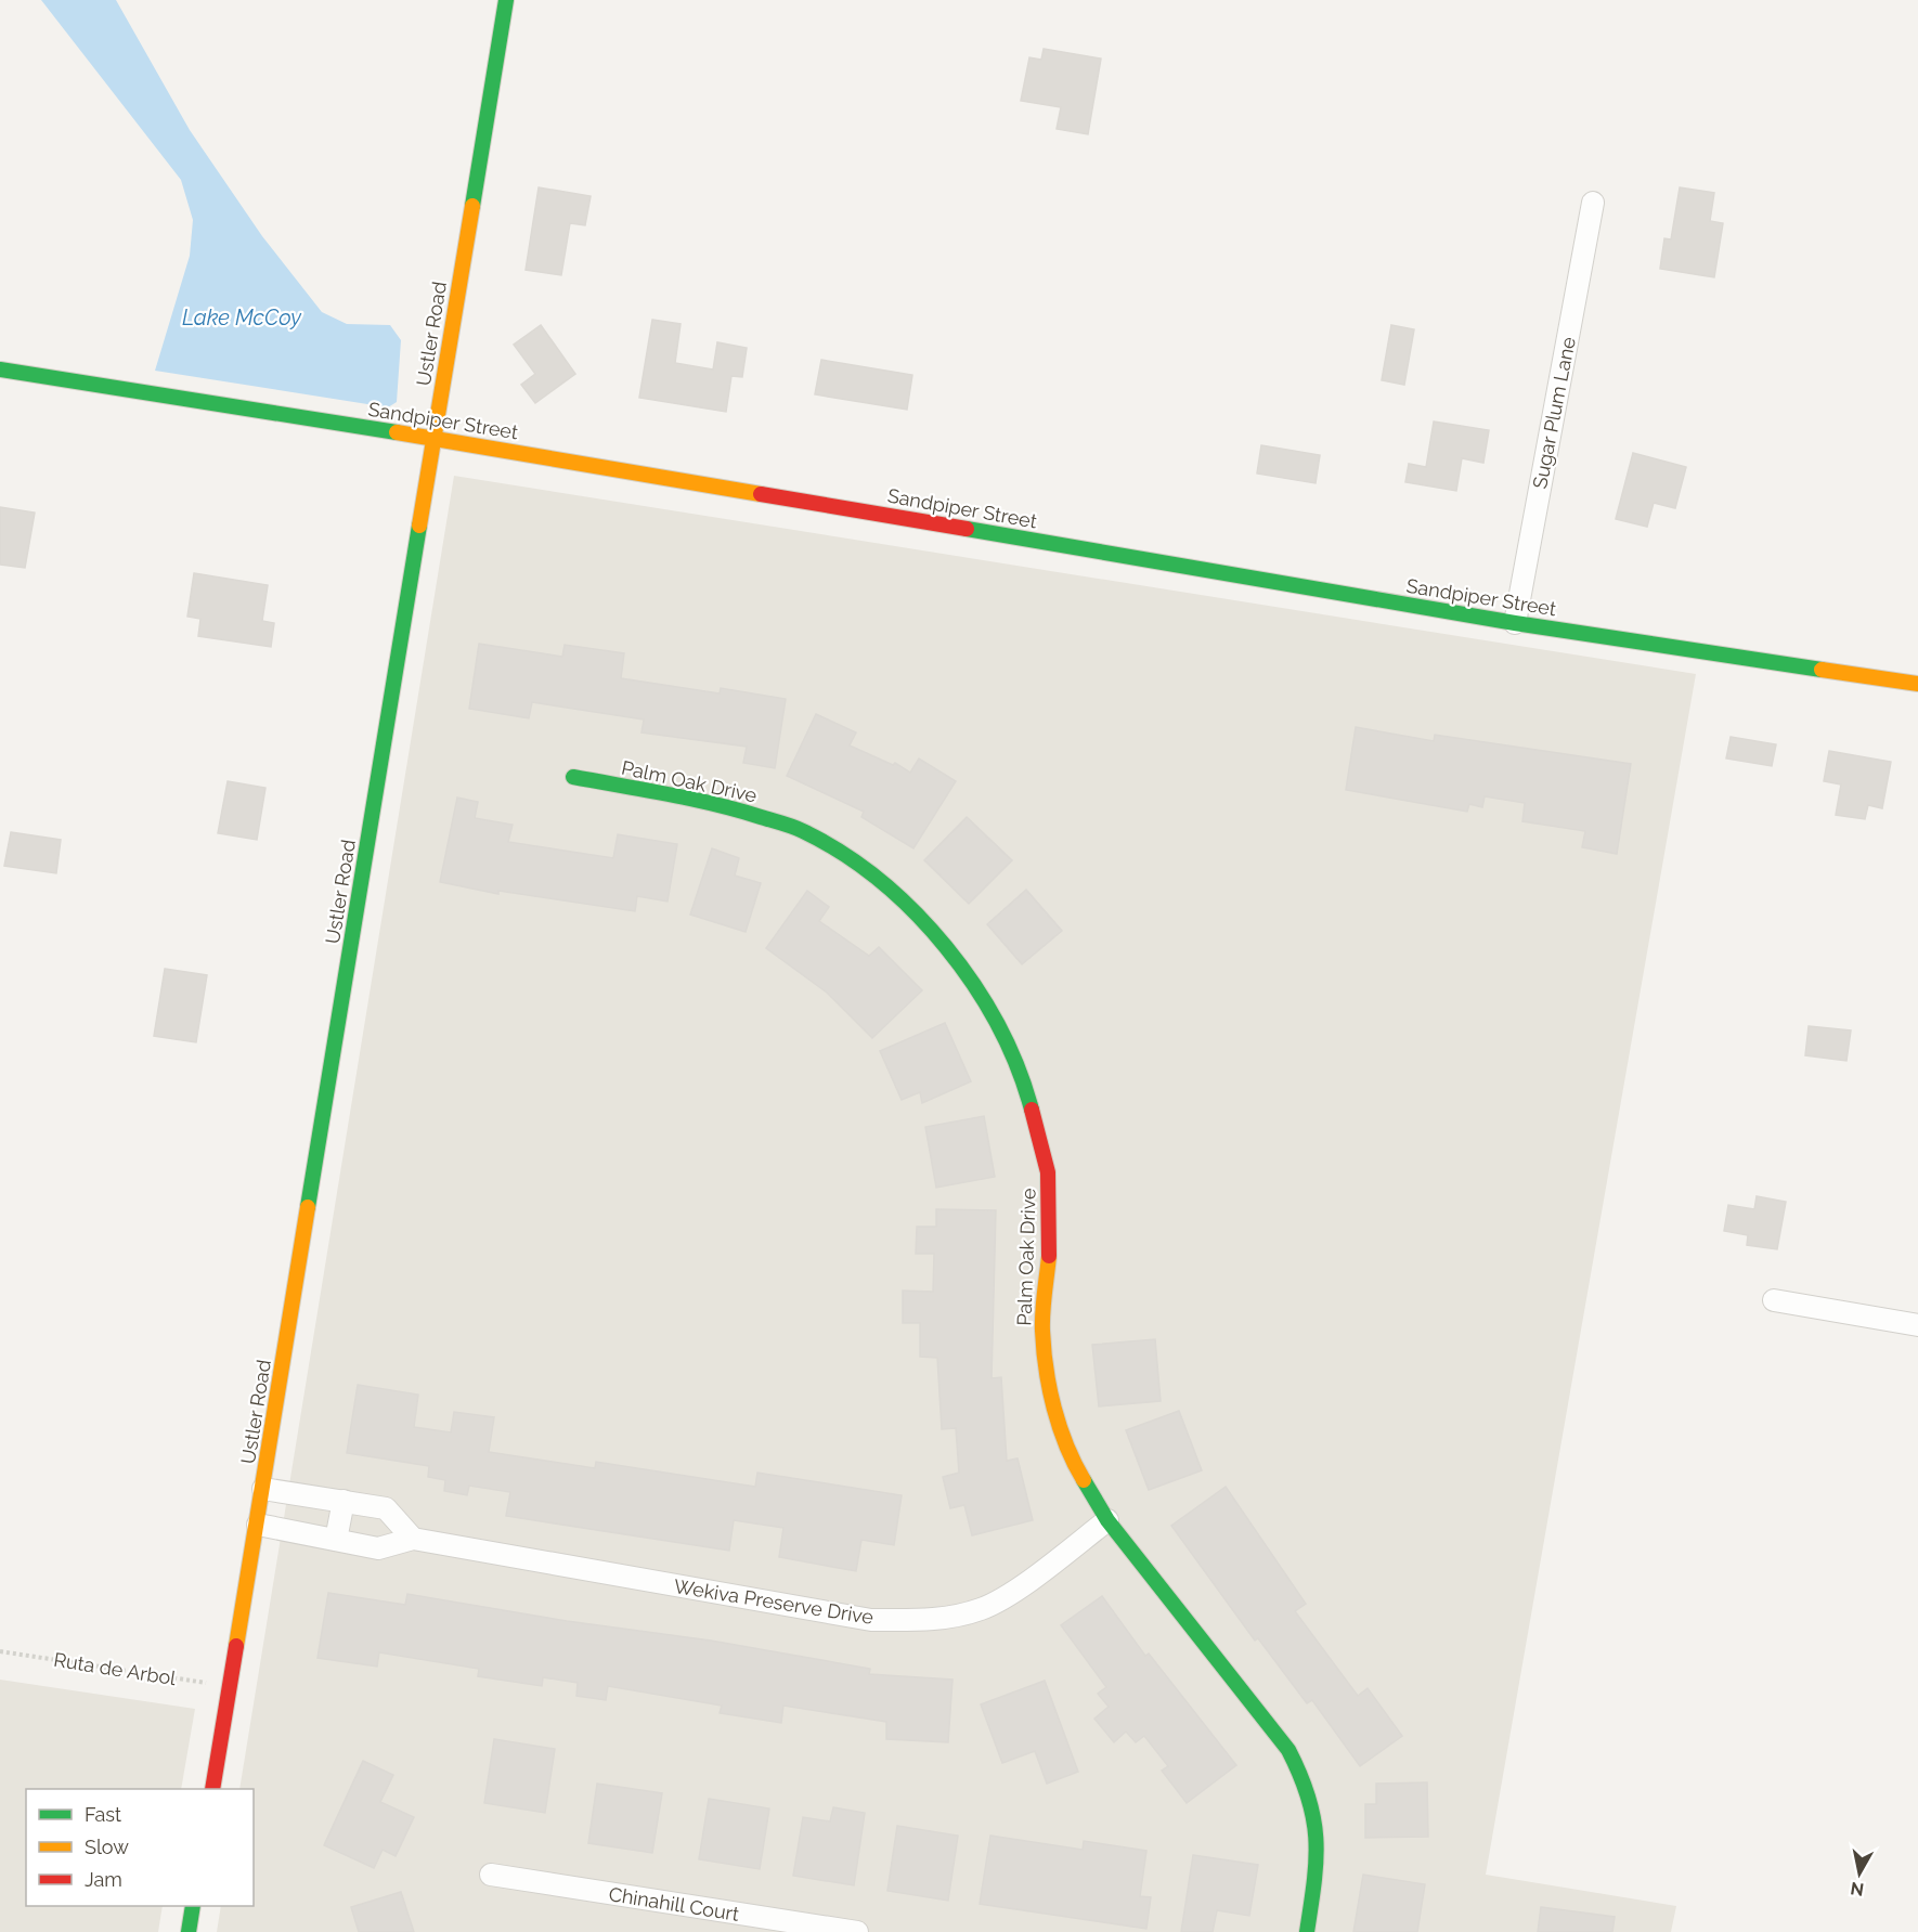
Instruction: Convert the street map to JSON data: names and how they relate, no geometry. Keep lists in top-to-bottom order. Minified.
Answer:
{"streets":{"street":["Ustler Road","Sugar Plum Lane","Sandpiper Street","Palm Oak Drive","Wekiva Preserve Drive","Chinahill Court"],"path":["Ruta de Arbol"]},"crossings":[["Ustler Road","Sandpiper Street"],["Ustler Road","Wekiva Preserve Drive"],["Ustler Road","Ruta de Arbol"],["Sugar Plum Lane","Sandpiper Street"],["Palm Oak Drive","Wekiva Preserve Drive"]],"water":["Lake McCoy"],"legend":["Fast","Slow","Jam"],"north":"bottom"}
